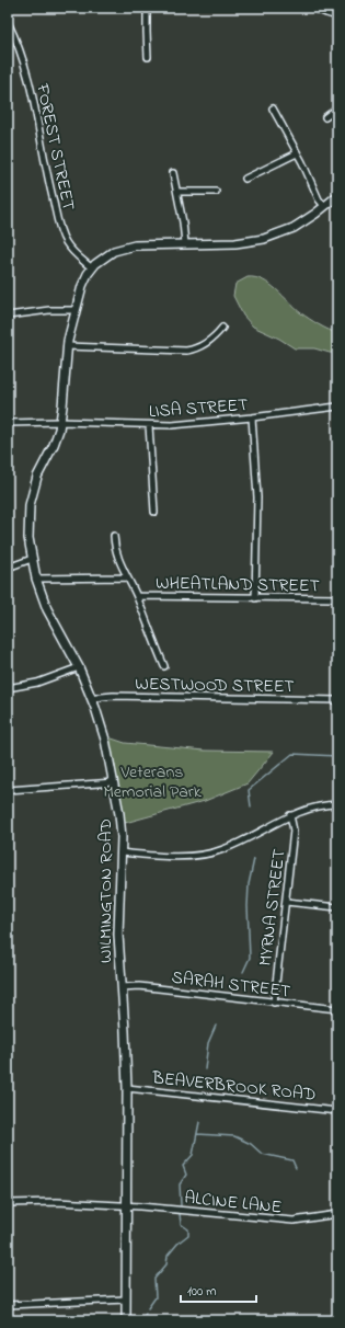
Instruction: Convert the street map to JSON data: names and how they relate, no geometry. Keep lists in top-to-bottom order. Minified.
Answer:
{"streets":{"main road":["WILMINGTON ROAD"],"street":["FOREST STREET","LISA STREET","WHEATLAND STREET","WESTWOOD STREET","MYRNA STREET","SARAH STREET","BEAVERBROOK ROAD","ALCINE LANE"]},"crossings":[["FOREST STREET","WILMINGTON ROAD"],["LISA STREET","WILMINGTON ROAD"],["WESTWOOD STREET","WILMINGTON ROAD"],["WILMINGTON ROAD","SARAH STREET"],["WILMINGTON ROAD","BEAVERBROOK ROAD"],["WILMINGTON ROAD","ALCINE LANE"],["MYRNA STREET","SARAH STREET"]],"parks":["Veterans Memorial Park"],"scale_bar":"100 m"}
